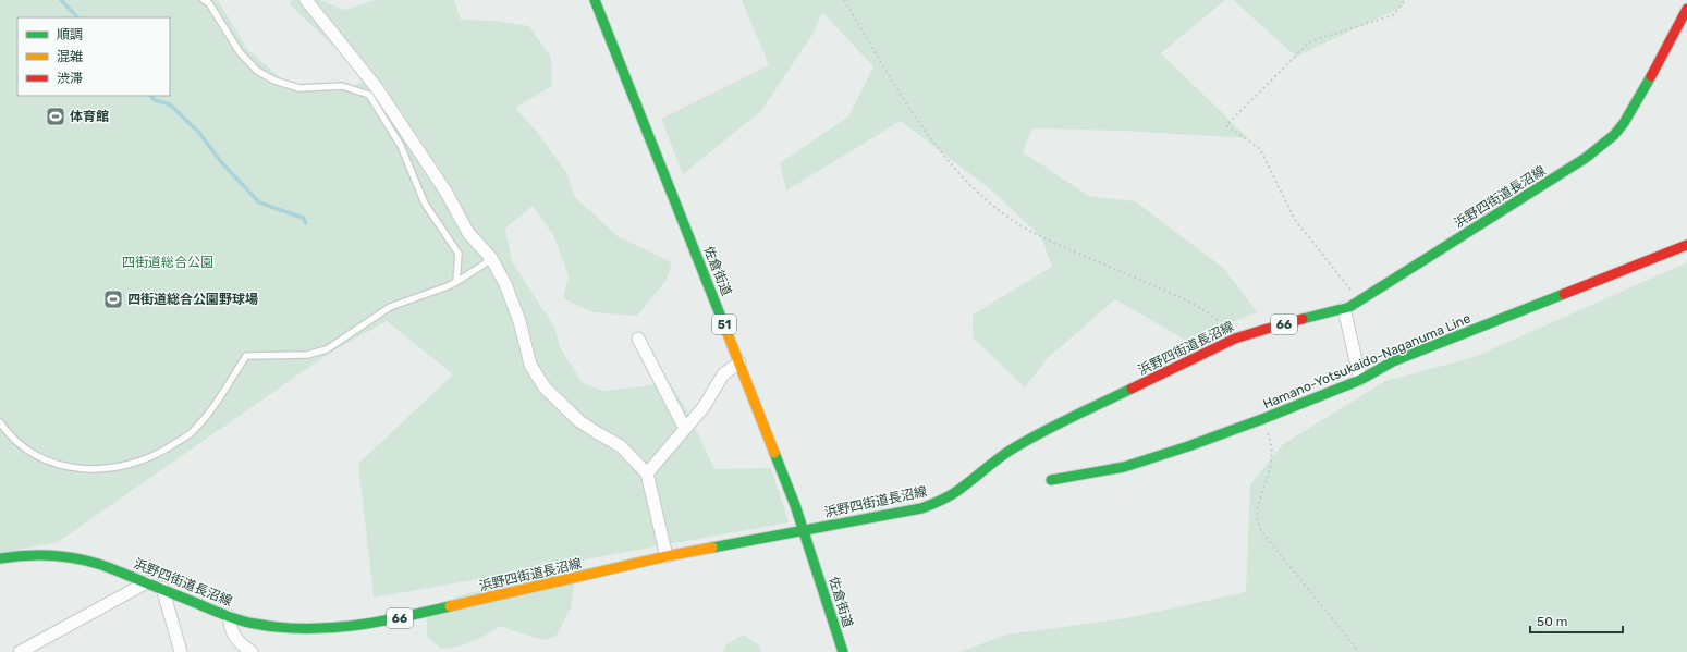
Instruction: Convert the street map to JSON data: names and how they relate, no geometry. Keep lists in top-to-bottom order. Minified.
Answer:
{"streets":{"main road":["浜野四街道長沼線","佐倉街道","51","66","Hamano-Yotsukaido-Naganuma Line"]},"crossings":[["浜野四街道長沼線","佐倉街道"]],"parks":["四街道総合公園"],"places":{"sports":["体育館","四街道総合公園野球場"]},"legend":["順調","混雑","渋滞"],"scale_bar":"50 m"}
